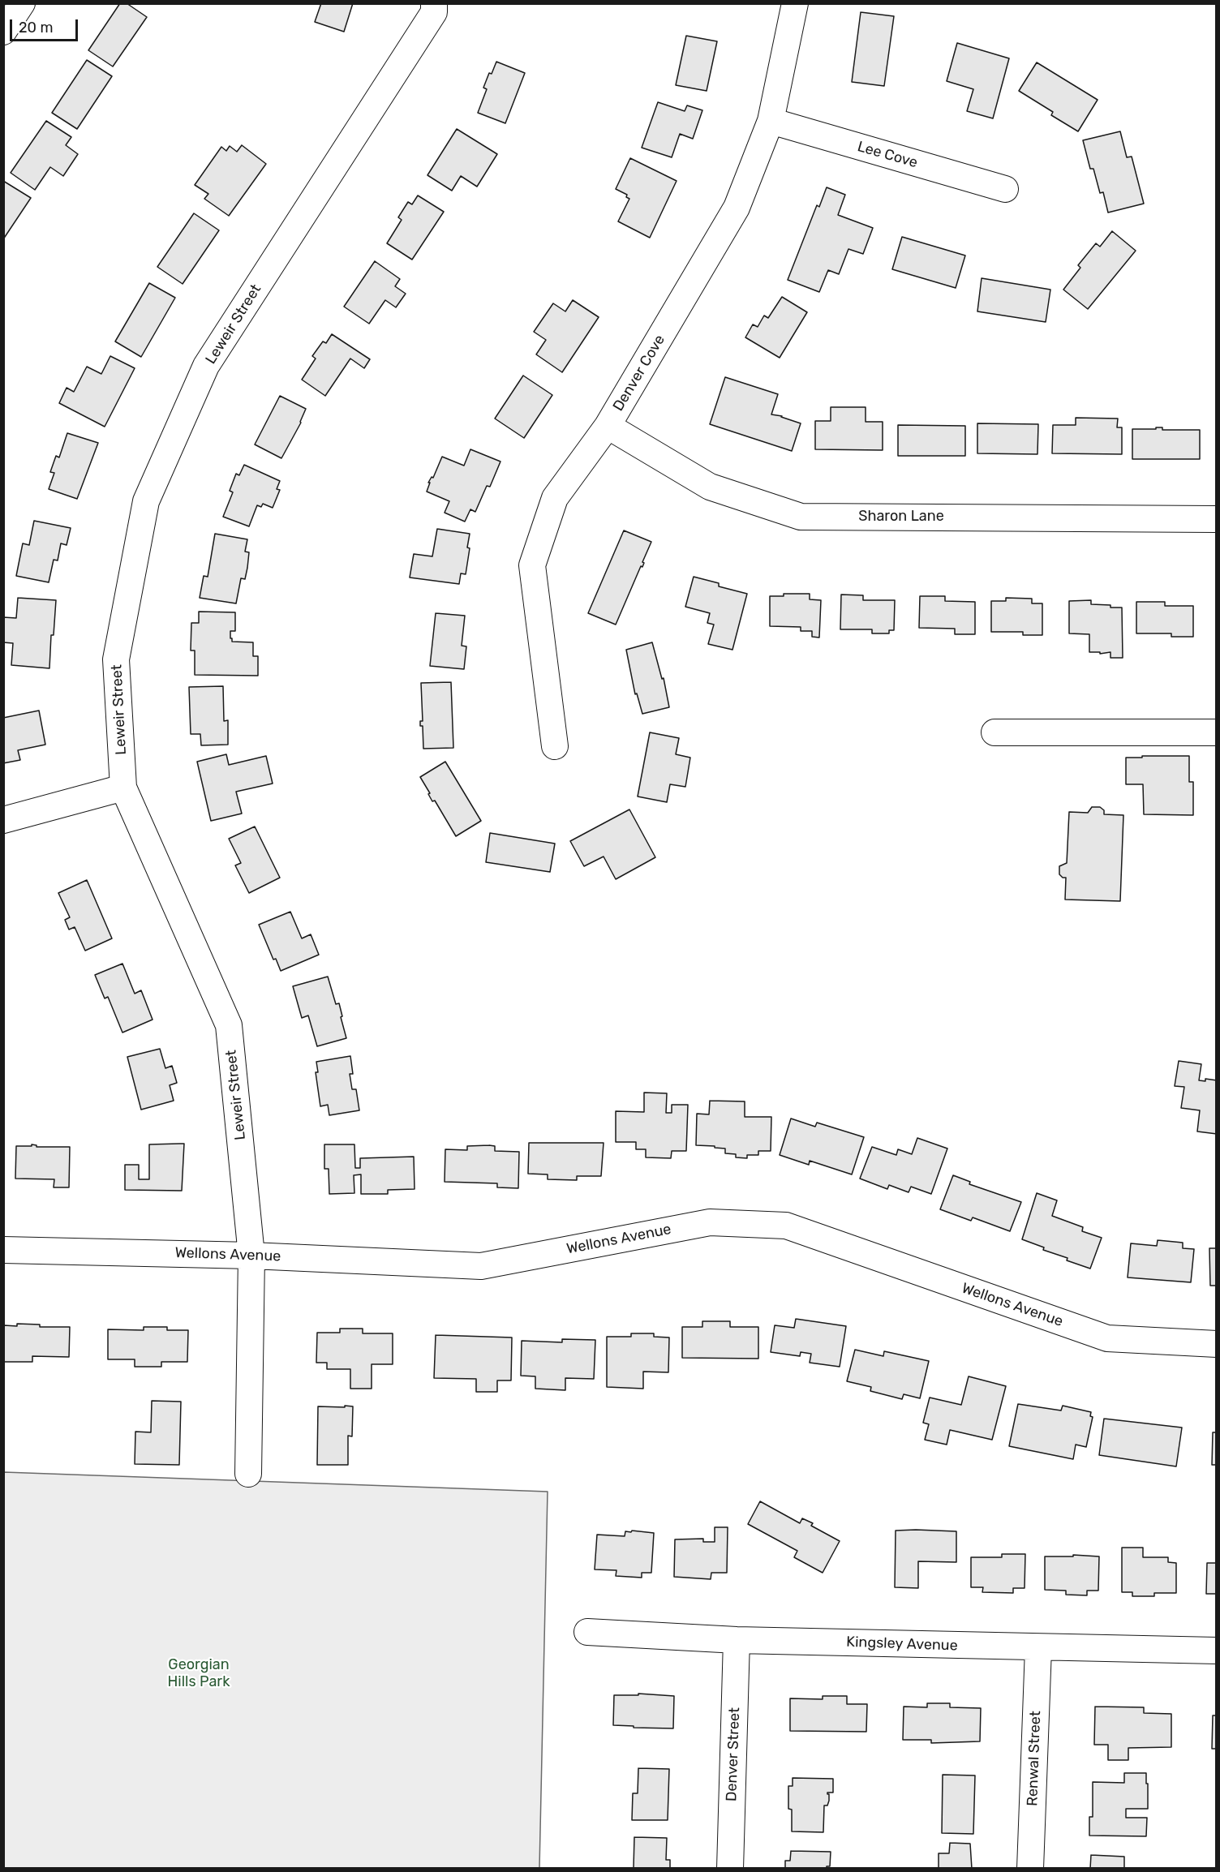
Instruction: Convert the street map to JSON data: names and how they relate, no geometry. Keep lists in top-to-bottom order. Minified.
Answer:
{"streets":{"street":["Lee Cove","Leweir Street","Denver Cove","Sharon Lane","Wellons Avenue","Kingsley Avenue","Denver Street","Renwal Street"]},"crossings":[["Lee Cove","Denver Cove"],["Leweir Street","Wellons Avenue"],["Denver Cove","Sharon Lane"],["Kingsley Avenue","Denver Street"],["Kingsley Avenue","Renwal Street"]],"parks":["Georgian Hills Park"],"scale_bar":"20 m"}
